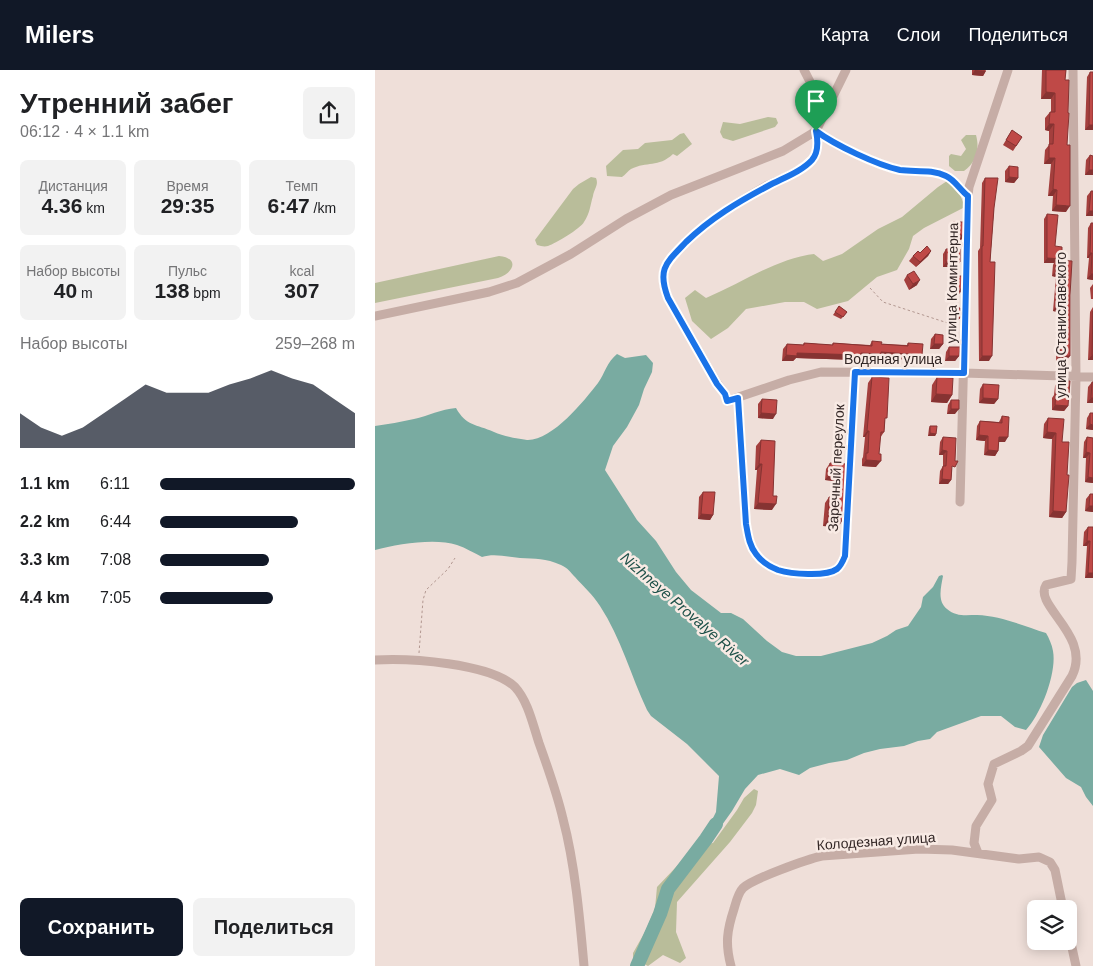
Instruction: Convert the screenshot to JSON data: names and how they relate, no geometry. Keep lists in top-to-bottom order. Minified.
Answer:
{"streets":{"street":["улица Коминтерна","улица Станиславского","Водяная улица","Заречный переулок","Колодезная улица"]},"crossings":[["улица Коминтерна","Водяная улица"],["улица Станиславского","Водяная улица"],["улица Станиславского","Колодезная улица"],["Водяная улица","Заречный переулок"]],"water":["Nizhneye Provalye River"],"page":{"header":"Milers","nav":["Карта","Слои","Поделиться"],"heading":["Утренний забег","06:12 · 4 × 1.1 km"],"stats":[["Дистанция","4.36 km"],["Время","29:35"],["Темп","6:47 /km"],["Набор высоты","40 m"],["Пульс","138 bpm"],["kcal","307"]],"chart":["Набор высоты","259–268 m"],"list":[{"name":"1.1 km","note":"6:11"},{"name":"2.2 km","note":"6:44"},{"name":"3.3 km","note":"7:08"},{"name":"4.4 km","note":"7:05"}],"buttons":["Сохранить","Поделиться"]}}
